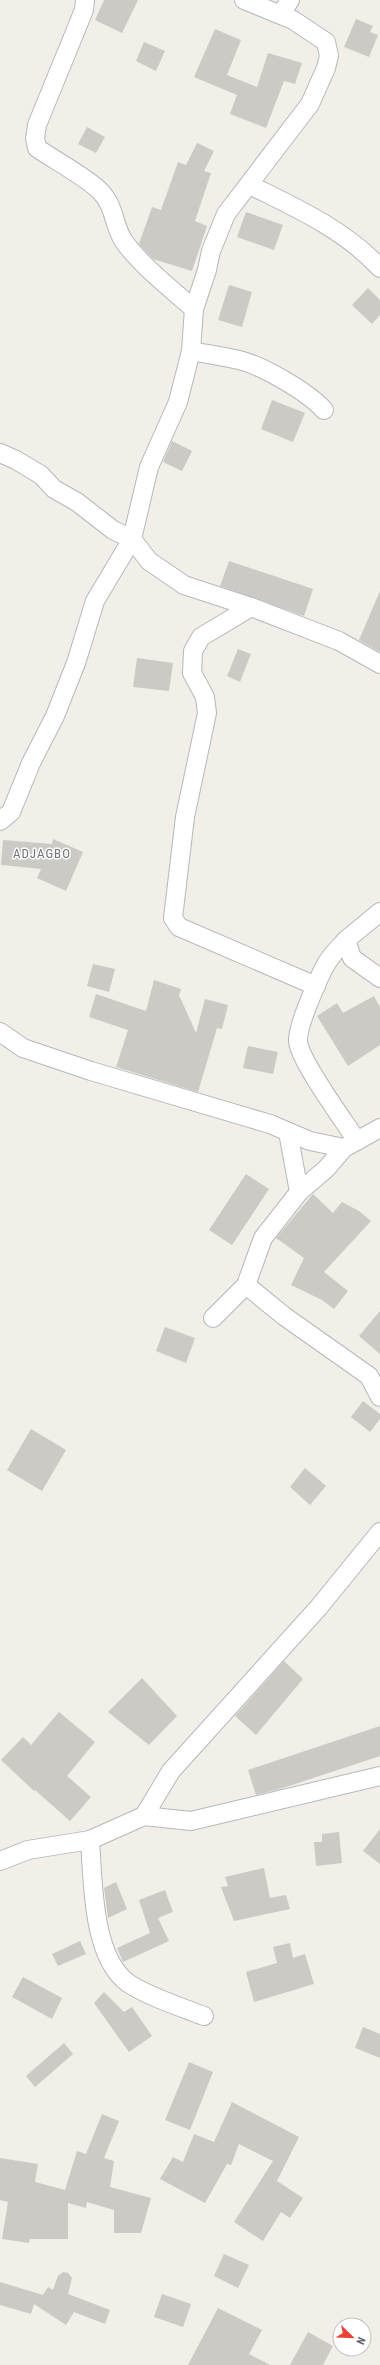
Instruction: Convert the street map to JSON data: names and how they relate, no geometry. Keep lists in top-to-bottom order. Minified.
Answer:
{"districts":["ADJAGBO"],"north":"bottom right"}
